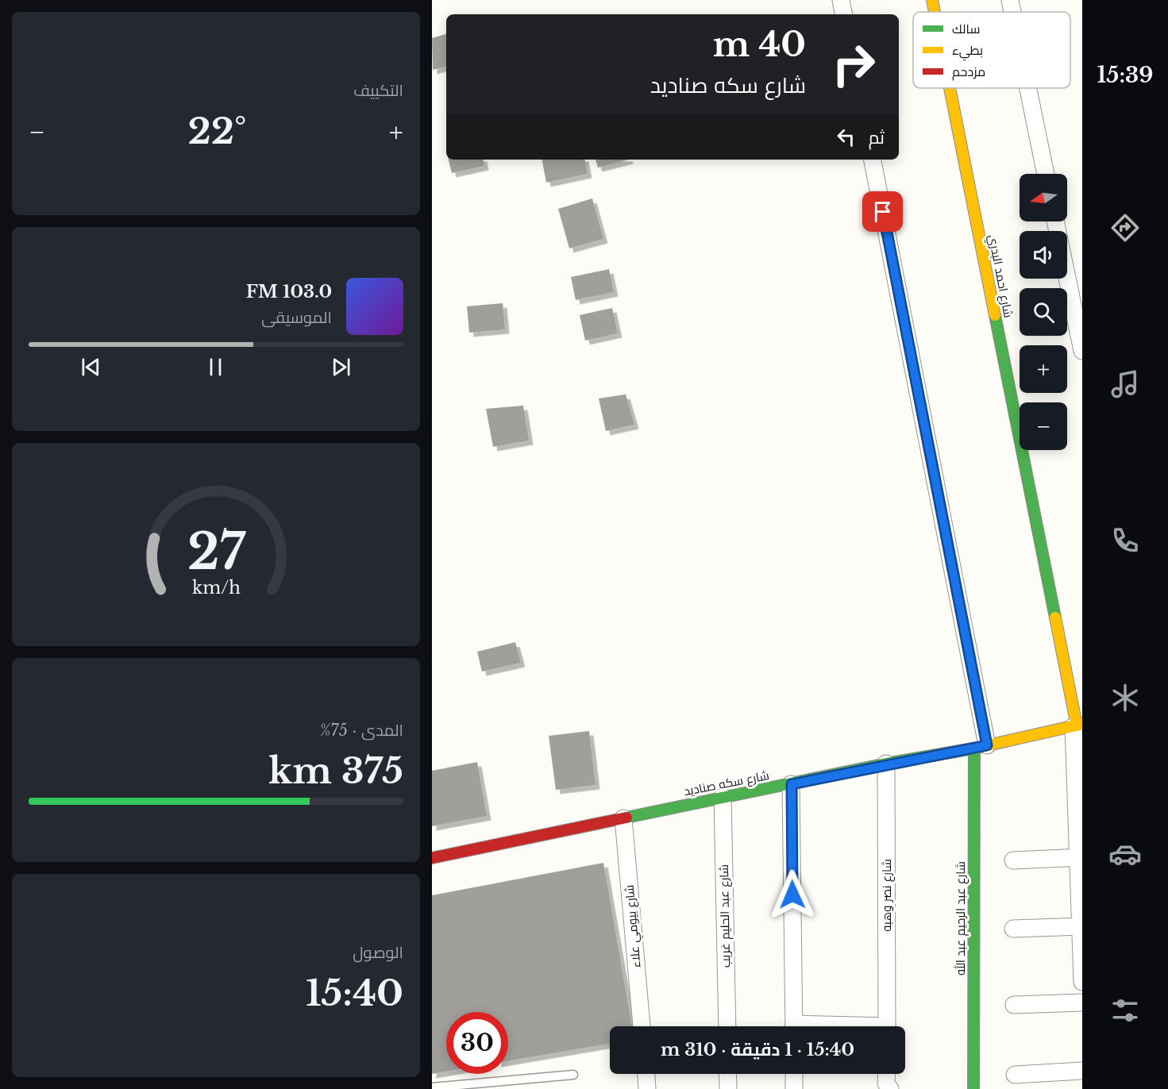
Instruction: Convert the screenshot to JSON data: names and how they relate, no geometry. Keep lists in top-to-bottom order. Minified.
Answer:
{"streets":{"street":["شارع احمد البدري","شارع سكه صناديد","شارع نصر وهبه","شارع عبد الحليم غريب","شارع عبد الرحيم عبد الله","شارع بيومي علاء"]},"crossings":[["شارع احمد البدري","شارع سكه صناديد"],["شارع سكه صناديد","شارع نصر وهبه"],["شارع سكه صناديد","شارع عبد الحليم غريب"],["شارع سكه صناديد","شارع عبد الرحيم عبد الله"],["شارع سكه صناديد","شارع بيومي علاء"]],"legend":["سالك","بطيء","مزدحم"],"north":"left","page":{"tabs":"15:39","tile":["التكييف",["المدى · 75%","375 km"],["الوصول","15:40"]],"turn":["40 m","شارع سكه صناديد"],"heat":["−","22°","+"],"then":"ثم","map_buttons":["+","−"],"song":["103.0 FM","الموسيقى"],"limit":"30","trip":"15:40 · 1 دقيقة · 310 m","gauge":["27","km/h"]}}
